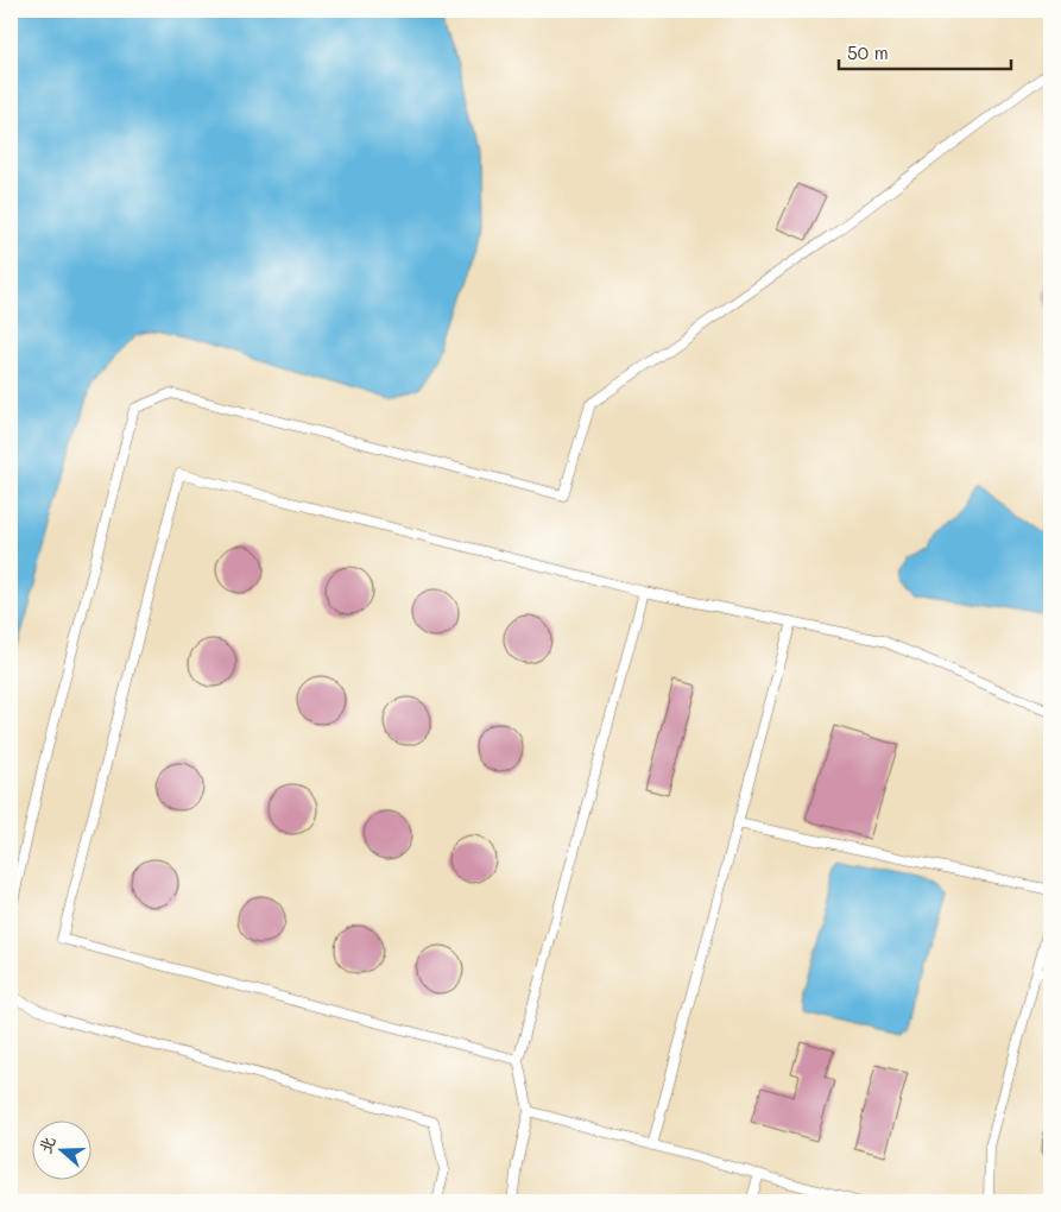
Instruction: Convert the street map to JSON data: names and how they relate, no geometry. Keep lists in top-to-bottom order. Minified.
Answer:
{"scale_bar":"50 m","north":"left"}
